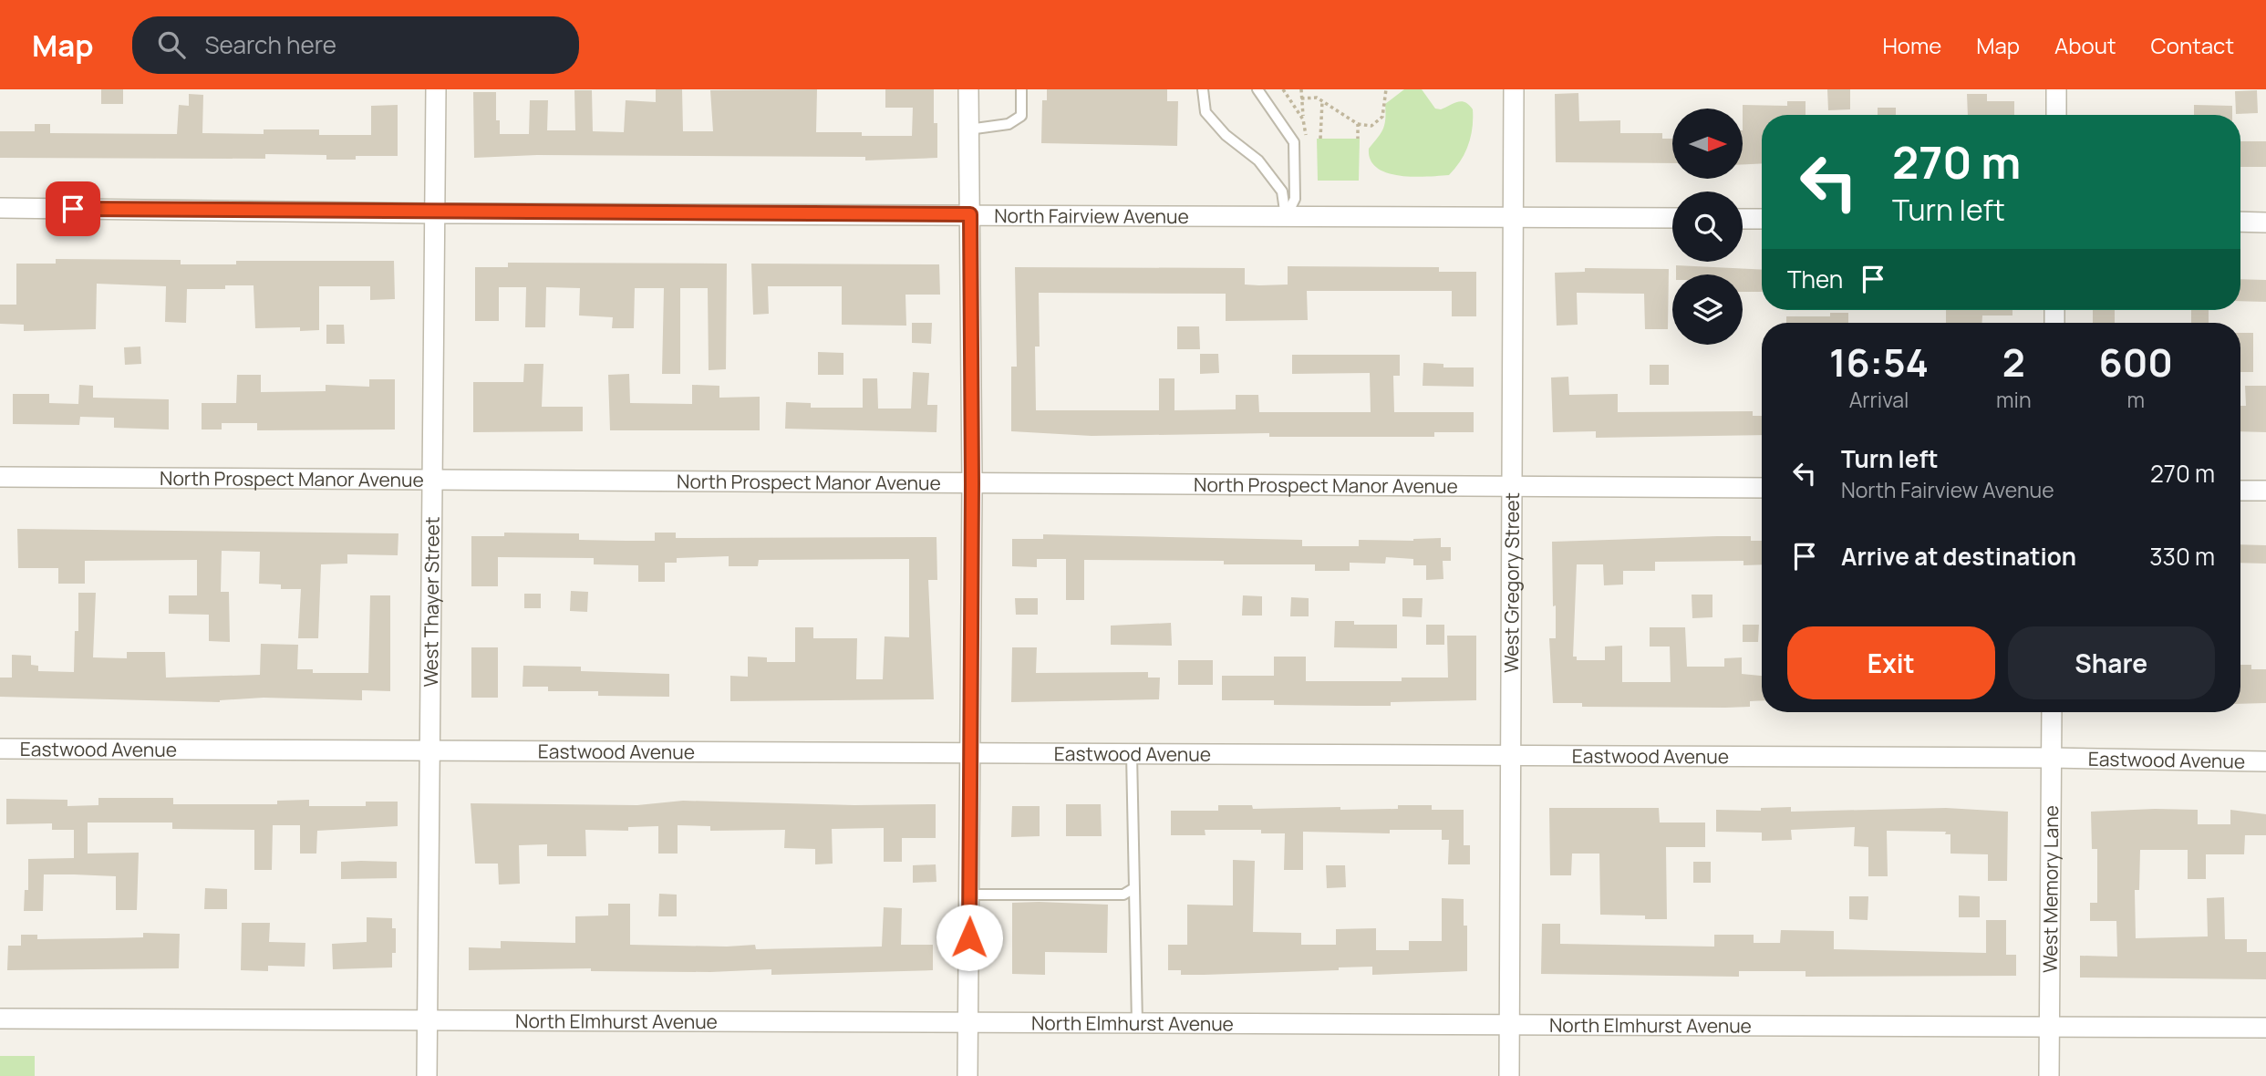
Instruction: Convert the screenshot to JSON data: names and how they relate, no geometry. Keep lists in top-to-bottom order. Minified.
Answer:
{"streets":{"street":["North Fairview Avenue","North Prospect Manor Avenue","West Gregory Street","West Thayer Street","Eastwood Avenue","West Memory Lane","North Elmhurst Avenue"]},"crossings":[["North Fairview Avenue","West Gregory Street"],["North Fairview Avenue","West Thayer Street"],["North Prospect Manor Avenue","West Gregory Street"],["North Prospect Manor Avenue","West Thayer Street"],["West Gregory Street","Eastwood Avenue"],["West Gregory Street","North Elmhurst Avenue"],["West Thayer Street","Eastwood Avenue"],["West Thayer Street","North Elmhurst Avenue"],["Eastwood Avenue","West Memory Lane"],["West Memory Lane","North Elmhurst Avenue"]],"north":"right","page":{"header":"Map","search":"Search here","nav":["Home","Map","About","Contact"],"turn":["270 m","Turn left"],"then":"Then","eta":["16:54","Arrival","2","min","600","m"],"list":[{"name":"Turn left","note":"North Fairview Avenue","value":"270 m"},{"name":"Arrive at destination","value":"330 m"}],"buttons":["Exit","Share"]}}
